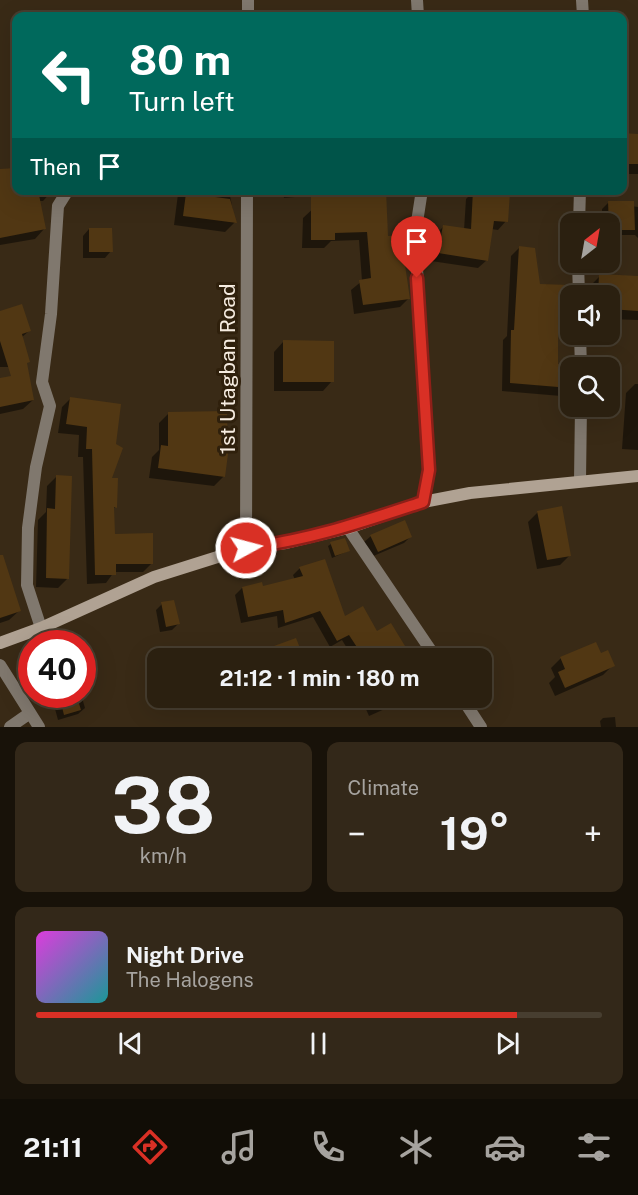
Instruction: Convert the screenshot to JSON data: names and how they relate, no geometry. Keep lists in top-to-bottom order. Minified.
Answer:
{"streets":{"street":["1st Utagban Road"]},"north":"top right","page":{"turn":["80 m","Turn left"],"then":"Then","limit":"40","trip":"21:12 · 1 min · 180 m","tile":[["38","km/h"],"Climate"],"heat":["−","19°","+"],"song":["Night Drive","The Halogens"],"tabs":"21:11"}}
